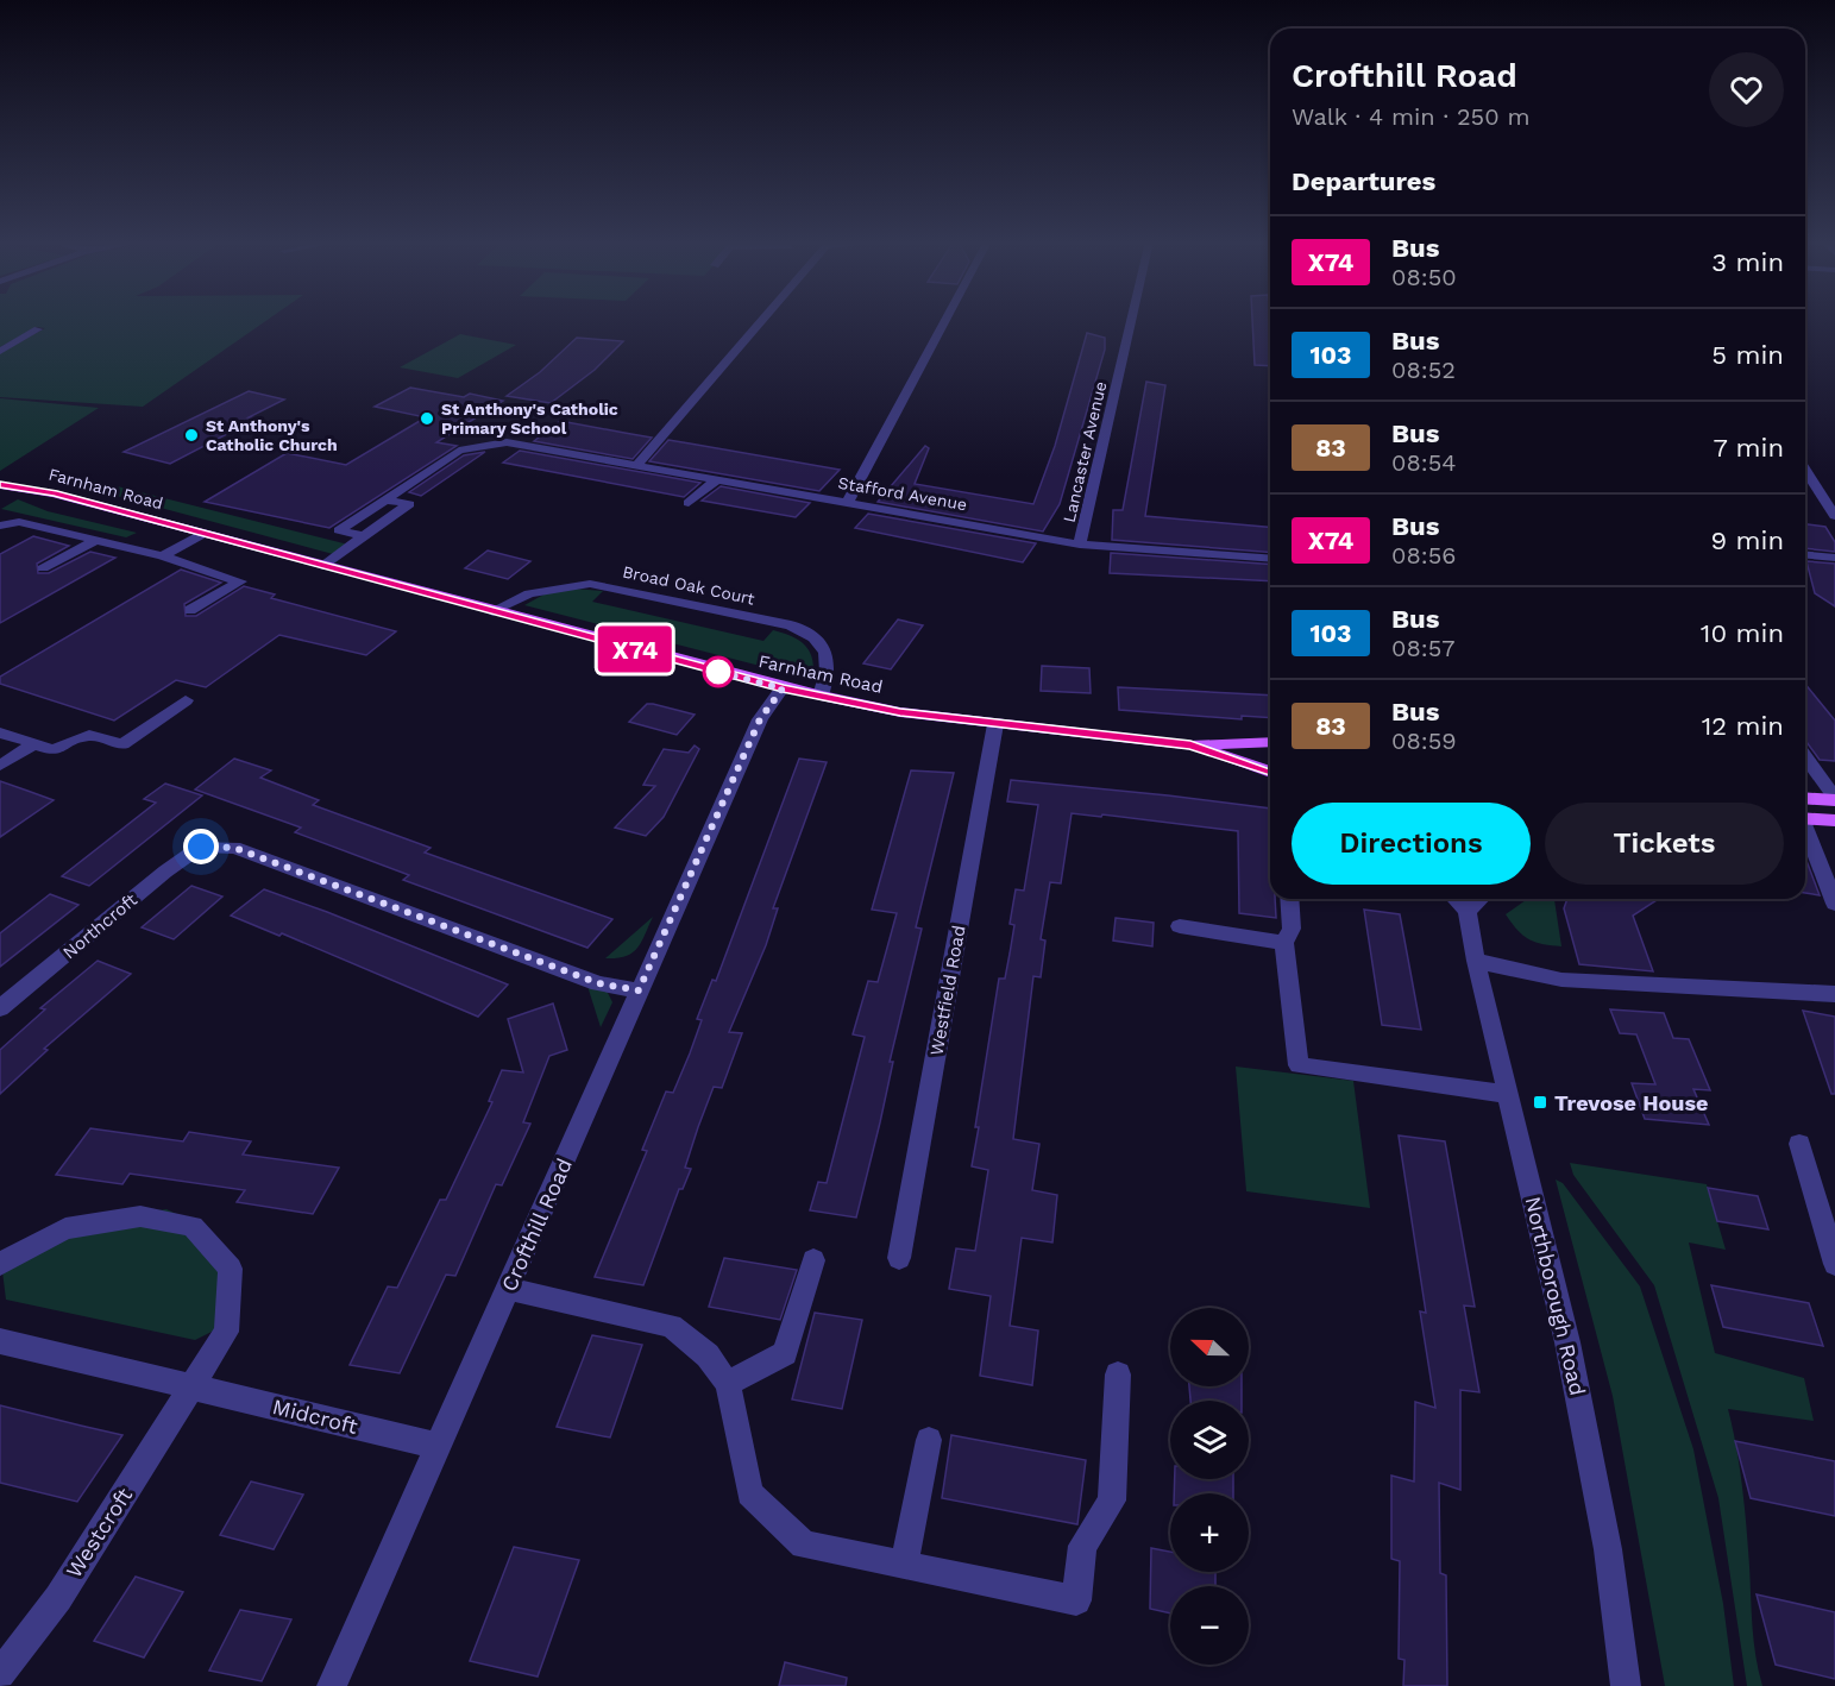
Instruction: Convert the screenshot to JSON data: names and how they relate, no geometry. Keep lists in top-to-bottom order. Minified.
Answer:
{"streets":{"main road":["Farnham Road"],"street":["Lancaster Avenue","Stafford Avenue","Broad Oak Court","Northcroft","Westfield Road","Crofthill Road","Northborough Road","Midcroft","Westcroft"]},"crossings":[["Lancaster Avenue","Stafford Avenue"],["Farnham Road","Broad Oak Court"],["Farnham Road","Westfield Road"],["Farnham Road","Crofthill Road"],["Northcroft","Crofthill Road"],["Crofthill Road","Midcroft"],["Midcroft","Westcroft"]],"places":{"other":["St Anthony's Catholic Primary School","St Anthony's Catholic Church"],"transit":["Trevose House"]},"lines":["bus line X74"],"north":"left","page":{"on_map":"X74","heading":[["Crofthill Road","Walk · 4 min · 250 m"],"Departures"],"list":[{"mark":"X74","name":"Bus","note":"08:50","value":"3 min"},{"mark":"103","name":"Bus","note":"08:52","value":"5 min"},{"mark":"83","name":"Bus","note":"08:54","value":"7 min"},{"mark":"X74","name":"Bus","note":"08:56","value":"9 min"},{"mark":"103","name":"Bus","note":"08:57","value":"10 min"},{"mark":"83","name":"Bus","note":"08:59","value":"12 min"}],"buttons":["Directions","Tickets"],"map_buttons":["+","−"]}}
